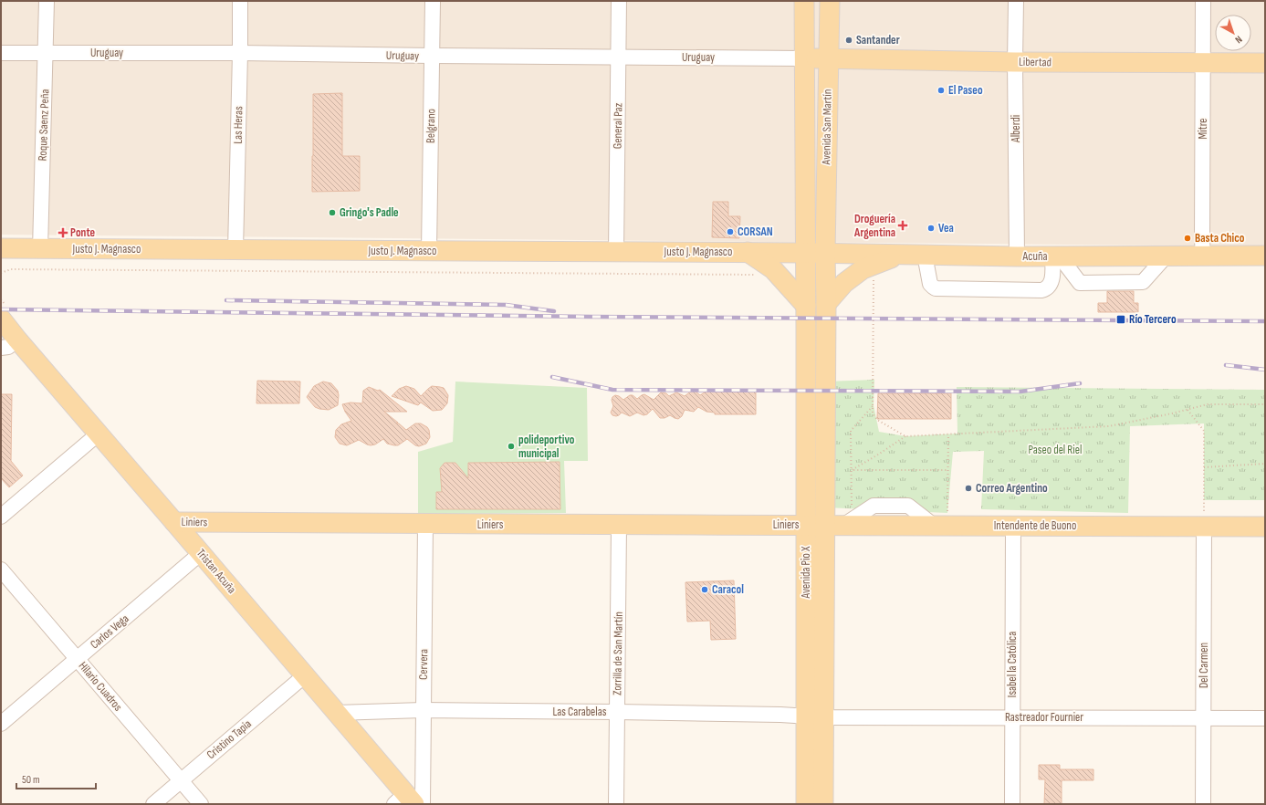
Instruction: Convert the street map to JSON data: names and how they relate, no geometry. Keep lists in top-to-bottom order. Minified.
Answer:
{"streets":{"main road":["Libertad","Avenida San Martín","Justo J. Magnasco","Acuña","Liniers","Intendente de Buono","Tristan Acuña","Avenida Pio X"],"street":["Uruguay","Roque Saenz Peña","Las Heras","Belgrano","General Paz","Alberdi","Mitre","Carlos Vega","Zorrilla de San Martín","Cervera","Isabel la Católica","Del Carmen","Hilario Cuadros","Las Carabelas","Rastreador Fournier","Cristino Tapia"]},"crossings":[["Uruguay","Libertad"],["Uruguay","Roque Saenz Peña"],["Uruguay","Las Heras"],["Uruguay","Belgrano"],["Uruguay","General Paz"],["Uruguay","Avenida San Martín"],["Libertad","Avenida San Martín"],["Libertad","Alberdi"],["Libertad","Mitre"],["Roque Saenz Peña","Justo J. Magnasco"],["Las Heras","Justo J. Magnasco"],["Belgrano","Justo J. Magnasco"],["General Paz","Justo J. Magnasco"],["Avenida San Martín","Justo J. Magnasco"],["Avenida San Martín","Acuña"],["Avenida San Martín","Avenida Pio X"],["Alberdi","Acuña"],["Mitre","Acuña"],["Justo J. Magnasco","Acuña"],["Justo J. Magnasco","Avenida Pio X"],["Acuña","Avenida Pio X"],["Liniers","Intendente de Buono"],["Liniers","Tristan Acuña"],["Liniers","Avenida Pio X"],["Liniers","Zorrilla de San Martín"],["Liniers","Cervera"],["Intendente de Buono","Avenida Pio X"],["Intendente de Buono","Isabel la Católica"],["Intendente de Buono","Del Carmen"],["Tristan Acuña","Carlos Vega"],["Tristan Acuña","Las Carabelas"],["Tristan Acuña","Cristino Tapia"],["Avenida Pio X","Las Carabelas"],["Avenida Pio X","Rastreador Fournier"],["Carlos Vega","Hilario Cuadros"],["Zorrilla de San Martín","Las Carabelas"],["Cervera","Las Carabelas"],["Isabel la Católica","Rastreador Fournier"],["Del Carmen","Rastreador Fournier"],["Hilario Cuadros","Cristino Tapia"],["Las Carabelas","Rastreador Fournier"]],"parks":["Paseo del Riel"],"places":{"other":["Santander","El Paseo","Gringo's Padle","Vea","CORSAN","Basta Chico","polideportivo municipal","Correo Argentino","Caracol"],"health":["Droguería Argentina","Ponte"],"transit":["Río Tercero"]},"scale_bar":"50 m","north":"bottom right"}
